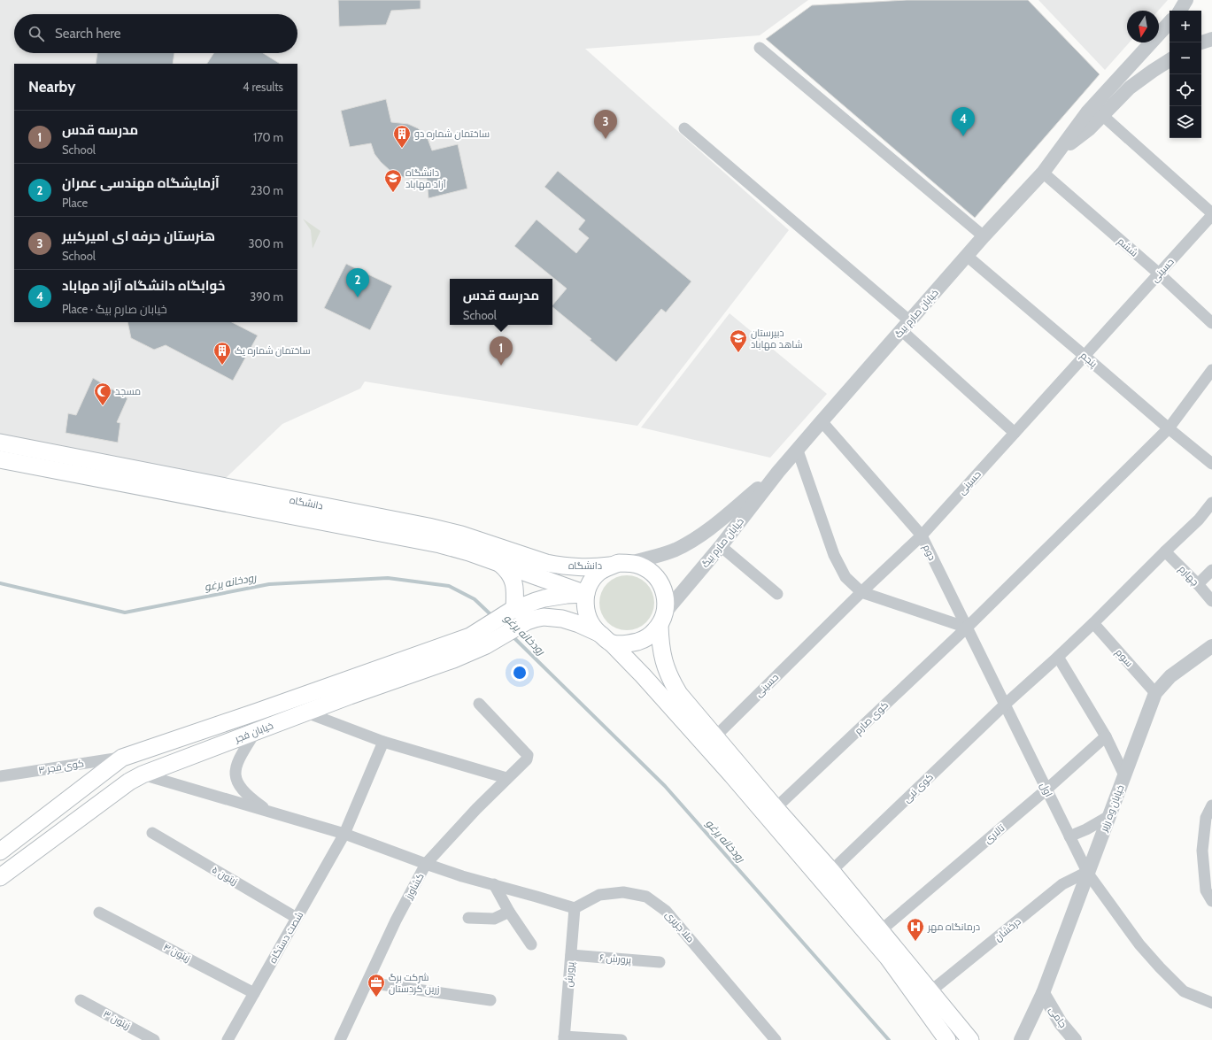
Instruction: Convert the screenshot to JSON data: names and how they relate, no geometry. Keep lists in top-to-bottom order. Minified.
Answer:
{"streets":{"main road":["دانشگاه","خیابان فجر"],"street":["ششم","حسینی","خیابان صارم بیگ","پنجم","دوم","چهارم","سوم","کوی صارم","کوی فجر ۳","کوی نبی","اول","خیابان وه رزیر","تالاری","زیتون ۵","کشاورز","ملا جزیری","درخشان","شصت دستگاه","زیتون ۴","پرورش ۶","پرورش","جامی","زیتون ۳"]},"crossings":[["ششم","حسینی"],["ششم","خیابان صارم بیگ"],["حسینی","پنجم"],["حسینی","دوم"],["خیابان صارم بیگ","پنجم"],["خیابان صارم بیگ","دانشگاه"],["خیابان صارم بیگ","دوم"],["خیابان صارم بیگ","خیابان فجر"],["پنجم","کوی صارم"],["دانشگاه","خیابان فجر"],["دوم","کوی صارم"],["دوم","کوی نبی"],["دوم","اول"],["چهارم","کوی نبی"],["سوم","کوی نبی"],["سوم","خیابان وه رزیر"],["خیابان فجر","کوی فجر ۳"],["کوی نبی","اول"],["اول","خیابان وه رزیر"],["اول","تالاری"],["اول","درخشان"],["خیابان وه رزیر","درخشان"],["خیابان وه رزیر","جامی"],["زیتون ۵","شصت دستگاه"],["ملا جزیری","پرورش"],["شصت دستگاه","زیتون ۴"],["پرورش ۶","پرورش"]],"water":["رودخانه یرغو"],"places":{"building":["ساختمان شماره دو","ساختمان شماره یک"],"school or university":["دانشگاه آزاد مهاباد","دبیرستان شاهد مهاباد"],"mosque":["مسجد"],"hospital":["درمانگاه مهر"],"office":["شرکت برگ زرین کردستان"]},"north":"bottom","page":{"map_buttons":["+","−"],"search":"Search here","heading":["Nearby","4 results"],"pins":["4","3","2","1"],"list":[{"mark":"1","name":"مدرسه قدس","note":"School","value":"170 m"},{"mark":"2","name":"آزمایشگاه مهندسی عمران","note":"Place","value":"230 m"},{"mark":"3","name":"هنرستان حرفه ای امیرکبیر","note":"School","value":"300 m"},{"mark":"4","name":"خوابگاه دانشگاه آزاد مهاباد","note":"Place · خیابان صارم بیگ","value":"390 m"}],"popup":["مدرسه قدس","School"]}}
